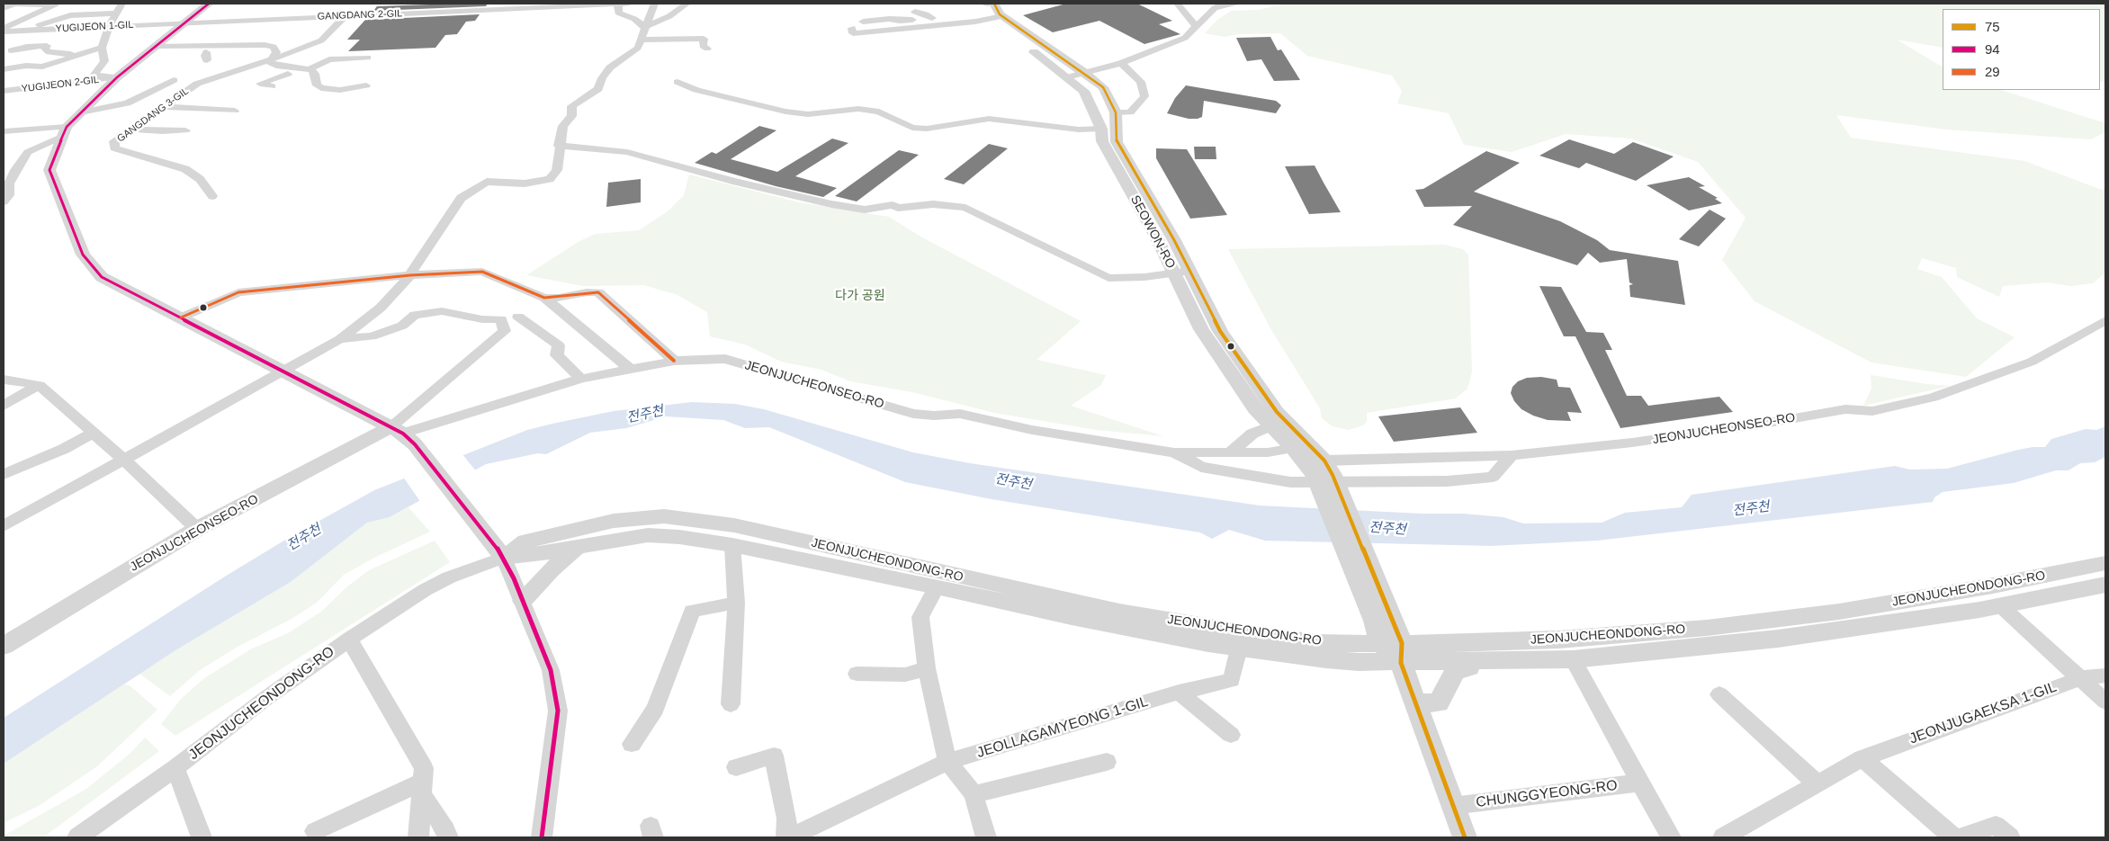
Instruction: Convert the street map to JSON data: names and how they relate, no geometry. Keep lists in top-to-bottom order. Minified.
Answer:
{"streets":{"street":["GANGDANG 2-GIL","YUGIJEON 1-GIL","YUGIJEON 2-GIL","GANGDANG 3-GIL","SEOWON-RO","JEONJUCHEONSEO-RO","JEONJUCHEONDONG-RO","JEONJUGAEKSA 1-GIL","JEOLLAGAMYEONG 1-GIL","CHUNGGYEONG-RO"]},"crossings":[["GANGDANG 2-GIL","YUGIJEON 1-GIL"],["GANGDANG 2-GIL","GANGDANG 3-GIL"],["SEOWON-RO","JEONJUCHEONSEO-RO"],["JEONJUCHEONDONG-RO","JEOLLAGAMYEONG 1-GIL"]],"water":["전주천"],"parks":["다가 공원"],"lines":["transit line 75","transit line 94","transit line 29"],"legend":["75","94","29"]}
